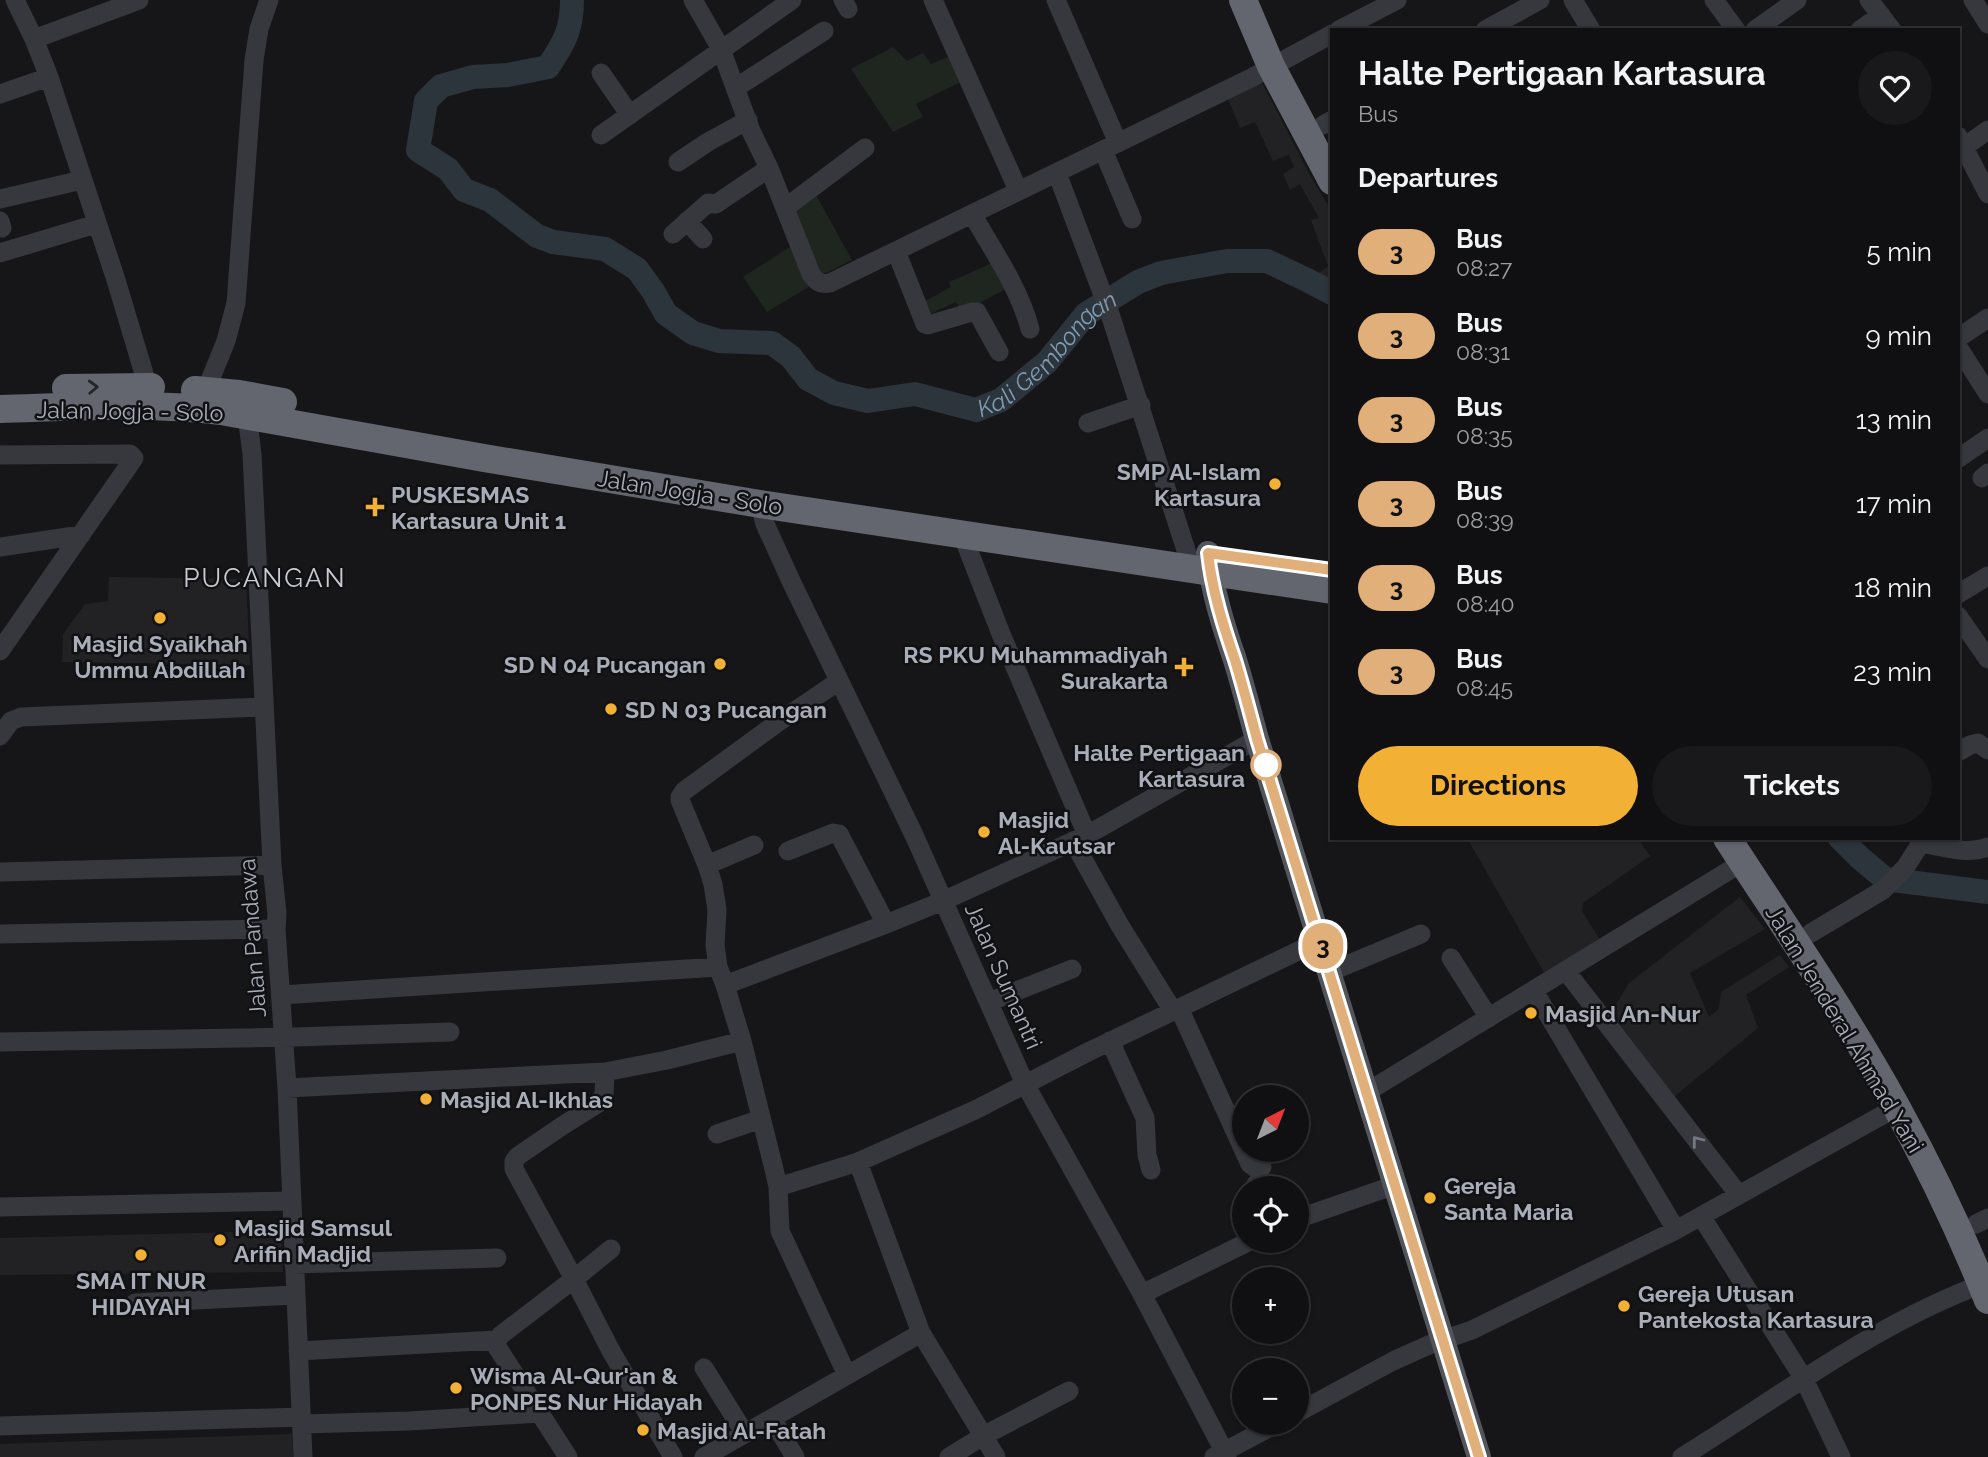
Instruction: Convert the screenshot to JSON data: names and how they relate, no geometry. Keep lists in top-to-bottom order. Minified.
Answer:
{"streets":{"highway":["Jalan Jogja - Solo","Jalan Jenderal Ahmad Yani"],"street":["Jalan Pandawa","Jalan Sumantri"]},"crossings":[["Jalan Jogja - Solo","Jalan Pandawa"],["Jalan Jogja - Solo","Jalan Sumantri"]],"districts":["PUCANGAN"],"water":["Kali Gembongan"],"places":{"other":["SMP Al-Islam Kartasura","Masjid Syaikhah Ummu Abdillah","SD N 04 Pucangan","SD N 03 Pucangan","Halte Pertigaan Kartasura","Masjid Al-Kautsar","Masjid An-Nur","Masjid Al-Ikhlas","Gereja Santa Maria","Masjid Samsul Arifin Madjid","SMA IT NUR HIDAYAH","Gereja Utusan Pantekosta Kartasura","Wisma Al-Qur'an & PONPES Nur Hidayah","Masjid Al-Fatah"],"health":["PUSKESMAS Kartasura Unit 1","RS PKU Muhammadiyah Surakarta"]},"lines":["bus line 3"],"north":"top right","page":{"on_map":"3","heading":[["Halte Pertigaan Kartasura","Bus"],"Departures"],"list":[{"mark":"3","name":"Bus","note":"08:27","value":"5 min"},{"mark":"3","name":"Bus","note":"08:31","value":"9 min"},{"mark":"3","name":"Bus","note":"08:35","value":"13 min"},{"mark":"3","name":"Bus","note":"08:39","value":"17 min"},{"mark":"3","name":"Bus","note":"08:40","value":"18 min"},{"mark":"3","name":"Bus","note":"08:45","value":"23 min"}],"buttons":["Directions","Tickets"],"map_buttons":["+","−"]}}
